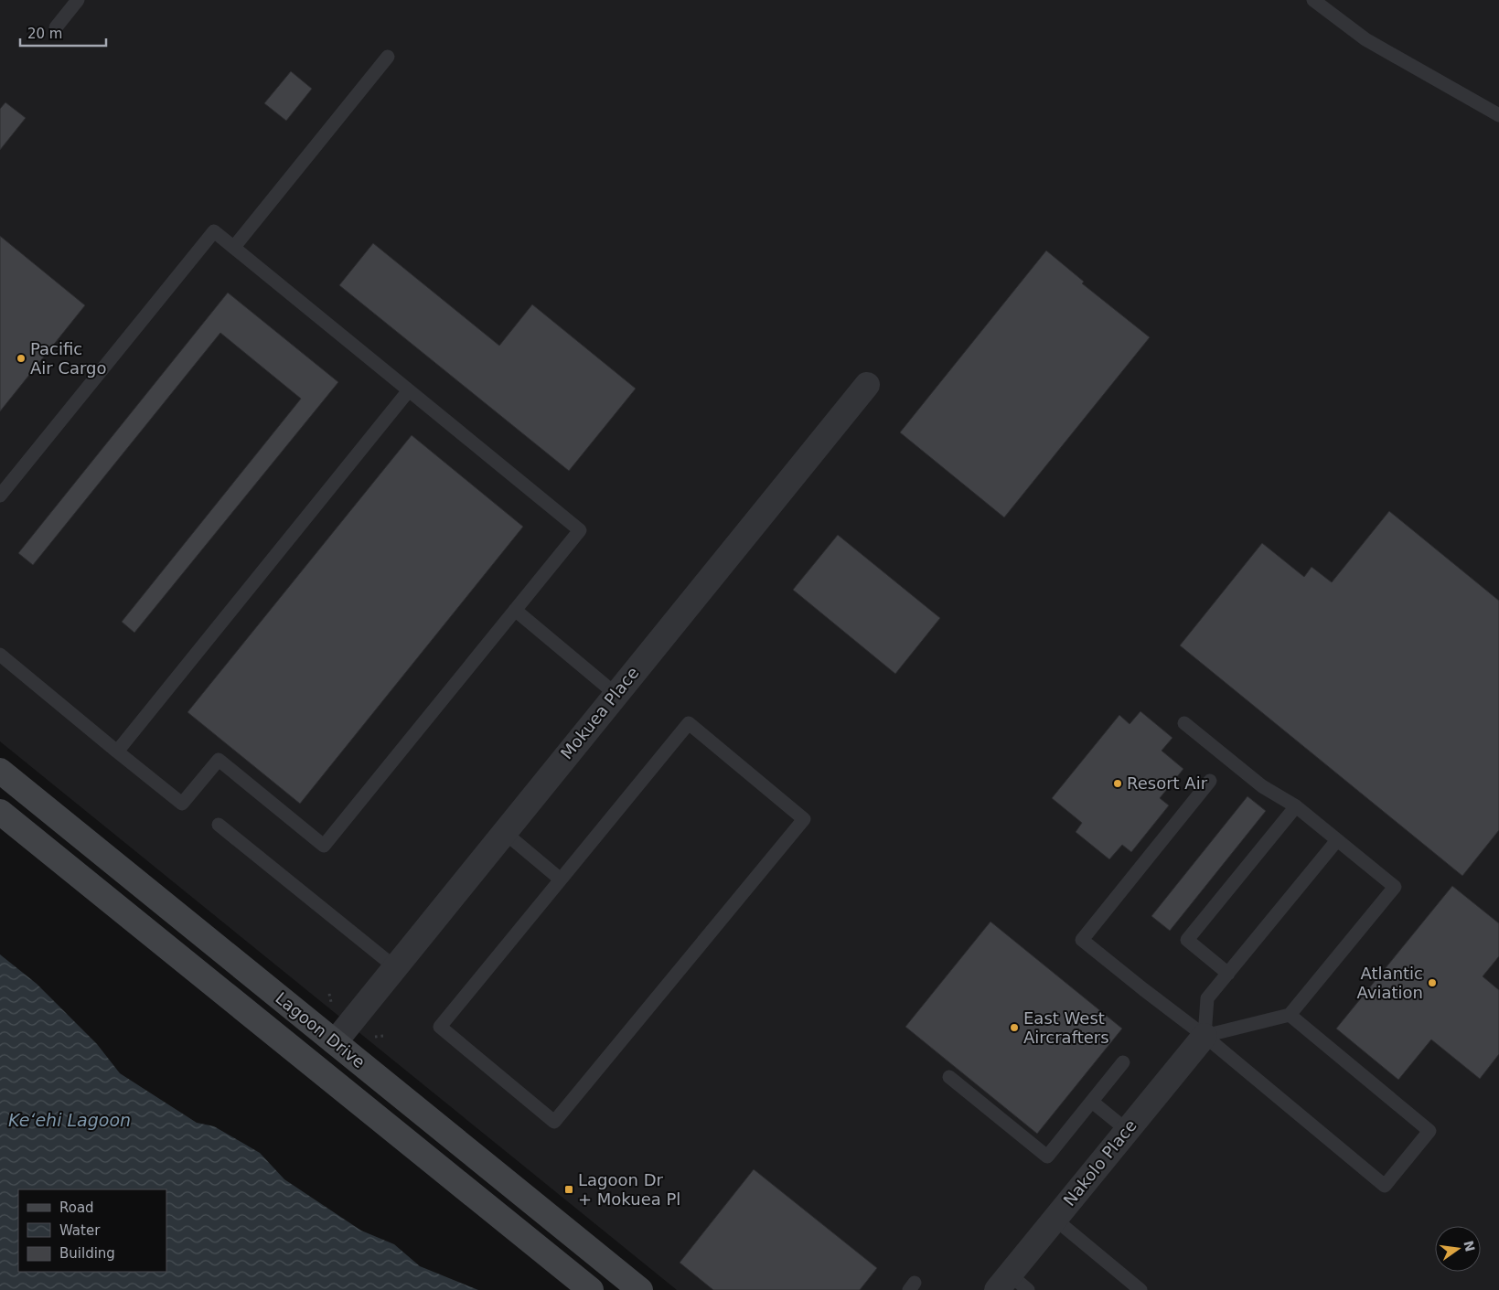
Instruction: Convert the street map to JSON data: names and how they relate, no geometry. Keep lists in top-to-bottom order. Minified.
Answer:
{"streets":{"street":["Mokuea Place","Lagoon Drive","Nakolo Place"]},"crossings":[["Mokuea Place","Lagoon Drive"]],"water":["Keʻehi Lagoon"],"places":{"other":["Pacific Air Cargo","Resort Air","Atlantic Aviation","East West Aircrafters"],"transit":["Lagoon Dr + Mokuea Pl"]},"legend":["Road","Water","Building"],"scale_bar":"20 m","north":"right"}
